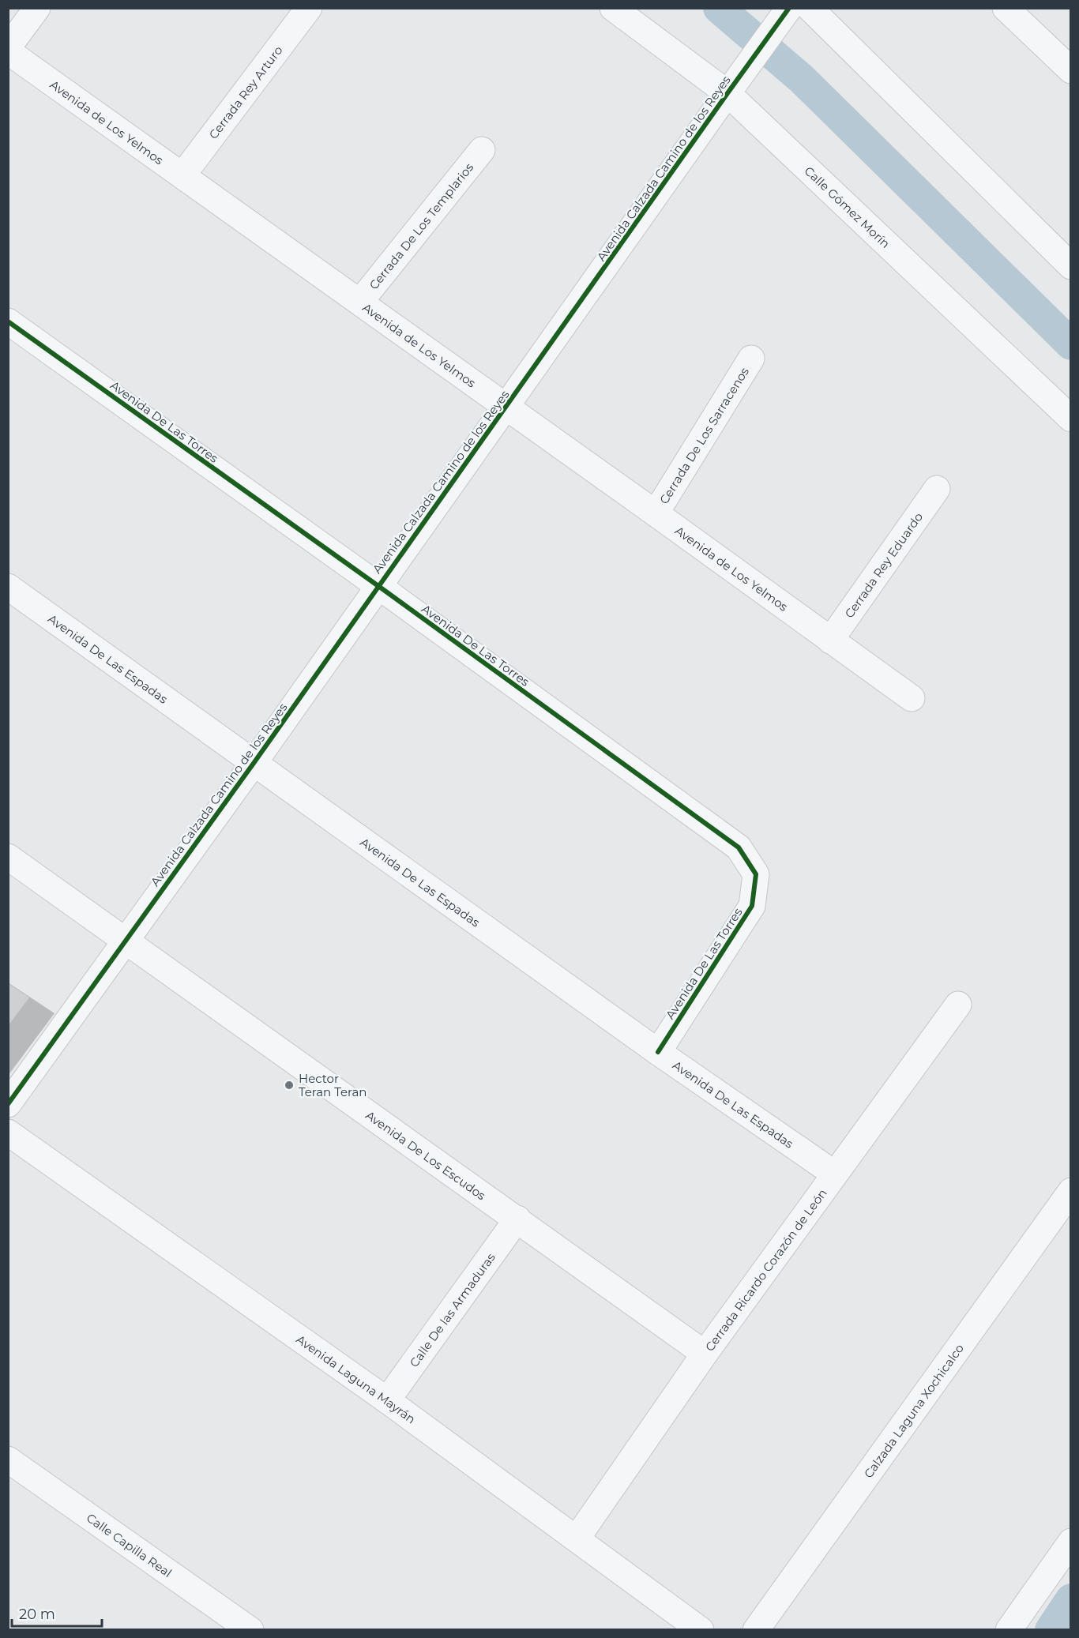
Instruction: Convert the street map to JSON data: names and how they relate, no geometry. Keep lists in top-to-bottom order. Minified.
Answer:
{"streets":{"street":["Cerrada Rey Arturo","Avenida de Los Yelmos","Avenida Calzada Camino de los Reyes","Calle Gómez Morín","Cerrada De Los Templarios","Avenida De Las Torres","Cerrada De Los Sarracenos","Cerrada Rey Eduardo","Avenida De Las Espadas","Avenida De Los Escudos","Cerrada Ricardo Corazón de León","Calle De las Armaduras","Avenida Laguna Mayrán","Calzada Laguna Xochicalco","Calle Capilla Real"]},"crossings":[["Cerrada Rey Arturo","Avenida de Los Yelmos"],["Avenida de Los Yelmos","Avenida Calzada Camino de los Reyes"],["Avenida de Los Yelmos","Cerrada De Los Templarios"],["Avenida de Los Yelmos","Cerrada De Los Sarracenos"],["Avenida de Los Yelmos","Cerrada Rey Eduardo"],["Avenida Calzada Camino de los Reyes","Calle Gómez Morín"],["Avenida Calzada Camino de los Reyes","Avenida De Las Torres"],["Avenida Calzada Camino de los Reyes","Avenida De Las Espadas"],["Avenida Calzada Camino de los Reyes","Avenida De Los Escudos"],["Avenida De Las Torres","Avenida De Las Espadas"],["Avenida De Las Espadas","Cerrada Ricardo Corazón de León"],["Avenida De Los Escudos","Cerrada Ricardo Corazón de León"],["Avenida De Los Escudos","Calle De las Armaduras"],["Cerrada Ricardo Corazón de León","Avenida Laguna Mayrán"],["Calle De las Armaduras","Avenida Laguna Mayrán"]],"places":["Hector Teran Teran"],"scale_bar":"20 m"}
